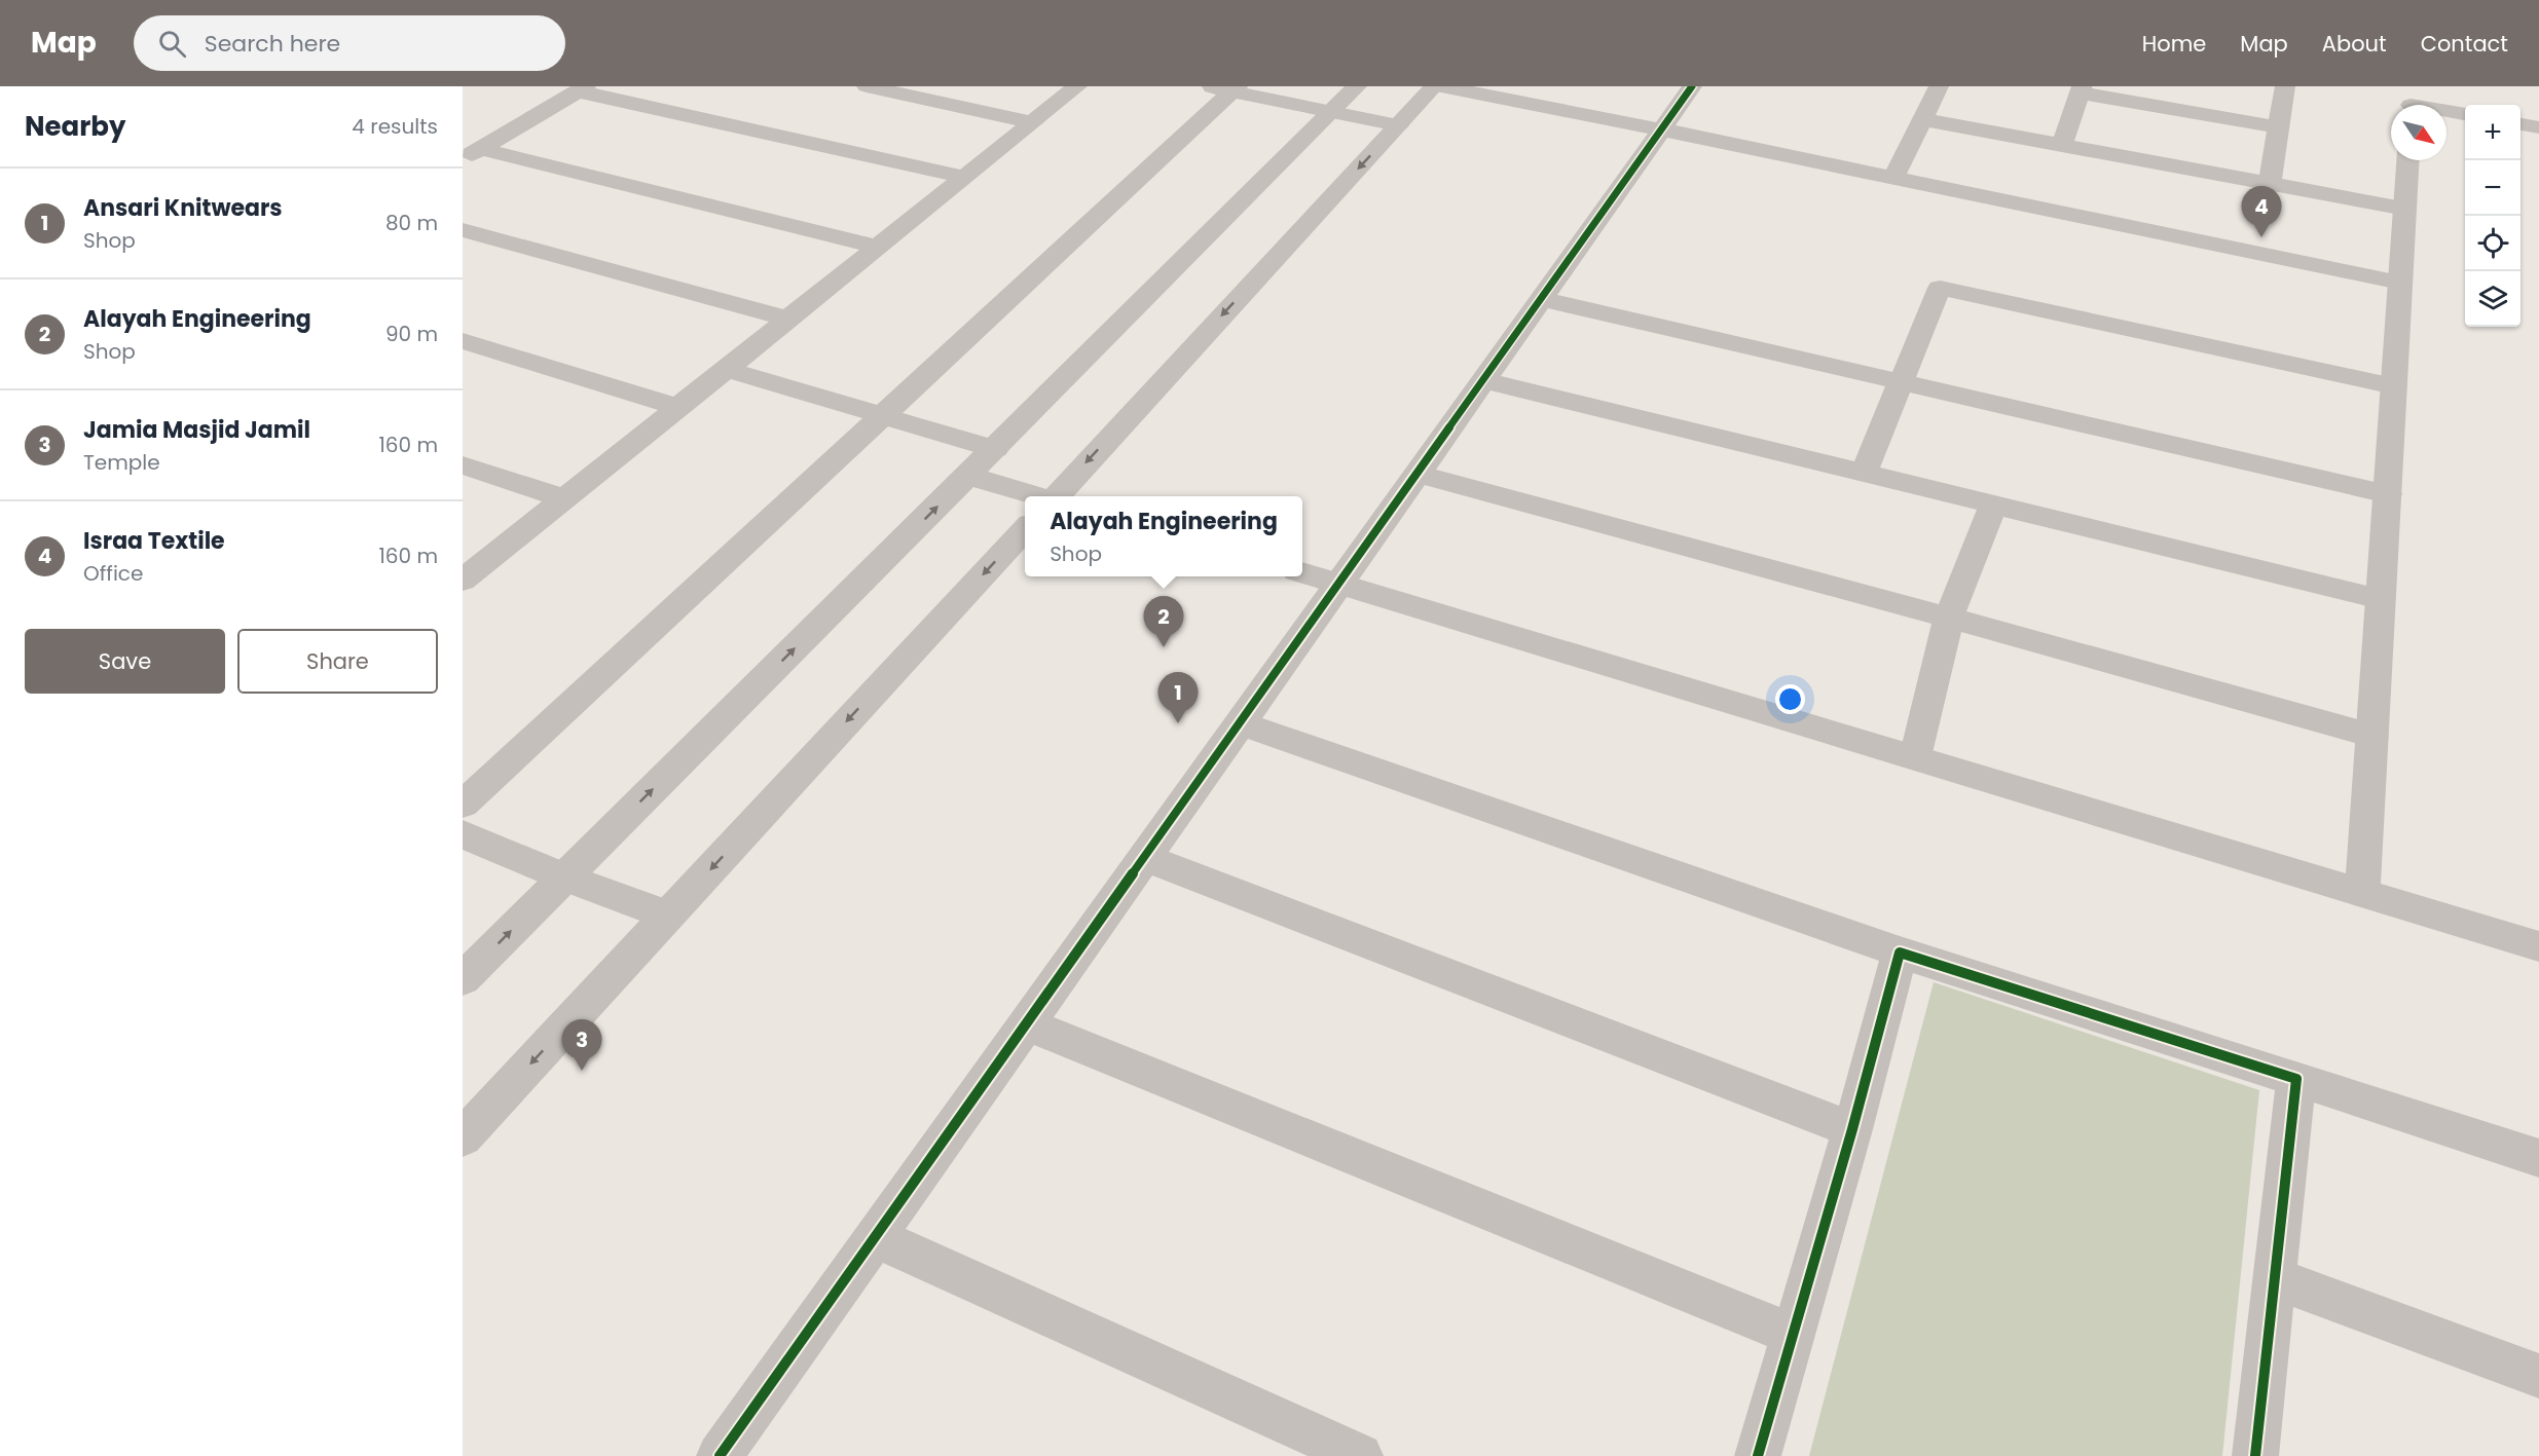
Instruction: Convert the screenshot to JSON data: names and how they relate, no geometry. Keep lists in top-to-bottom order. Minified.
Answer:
{"north":"bottom right","page":{"header":"Map","search":"Search here","nav":["Home","Map","About","Contact"],"heading":["Nearby","4 results"],"map_buttons":["+","−"],"list":[{"mark":"1","name":"Ansari Knitwears","note":"Shop","value":"80 m"},{"mark":"2","name":"Alayah Engineering","note":"Shop","value":"90 m"},{"mark":"3","name":"Jamia Masjid Jamil","note":"Temple","value":"160 m"},{"mark":"4","name":"Israa Textile","note":"Office","value":"160 m"}],"pins":["4","2","1","3"],"popup":["Alayah Engineering","Shop"],"buttons":["Save","Share"]}}
